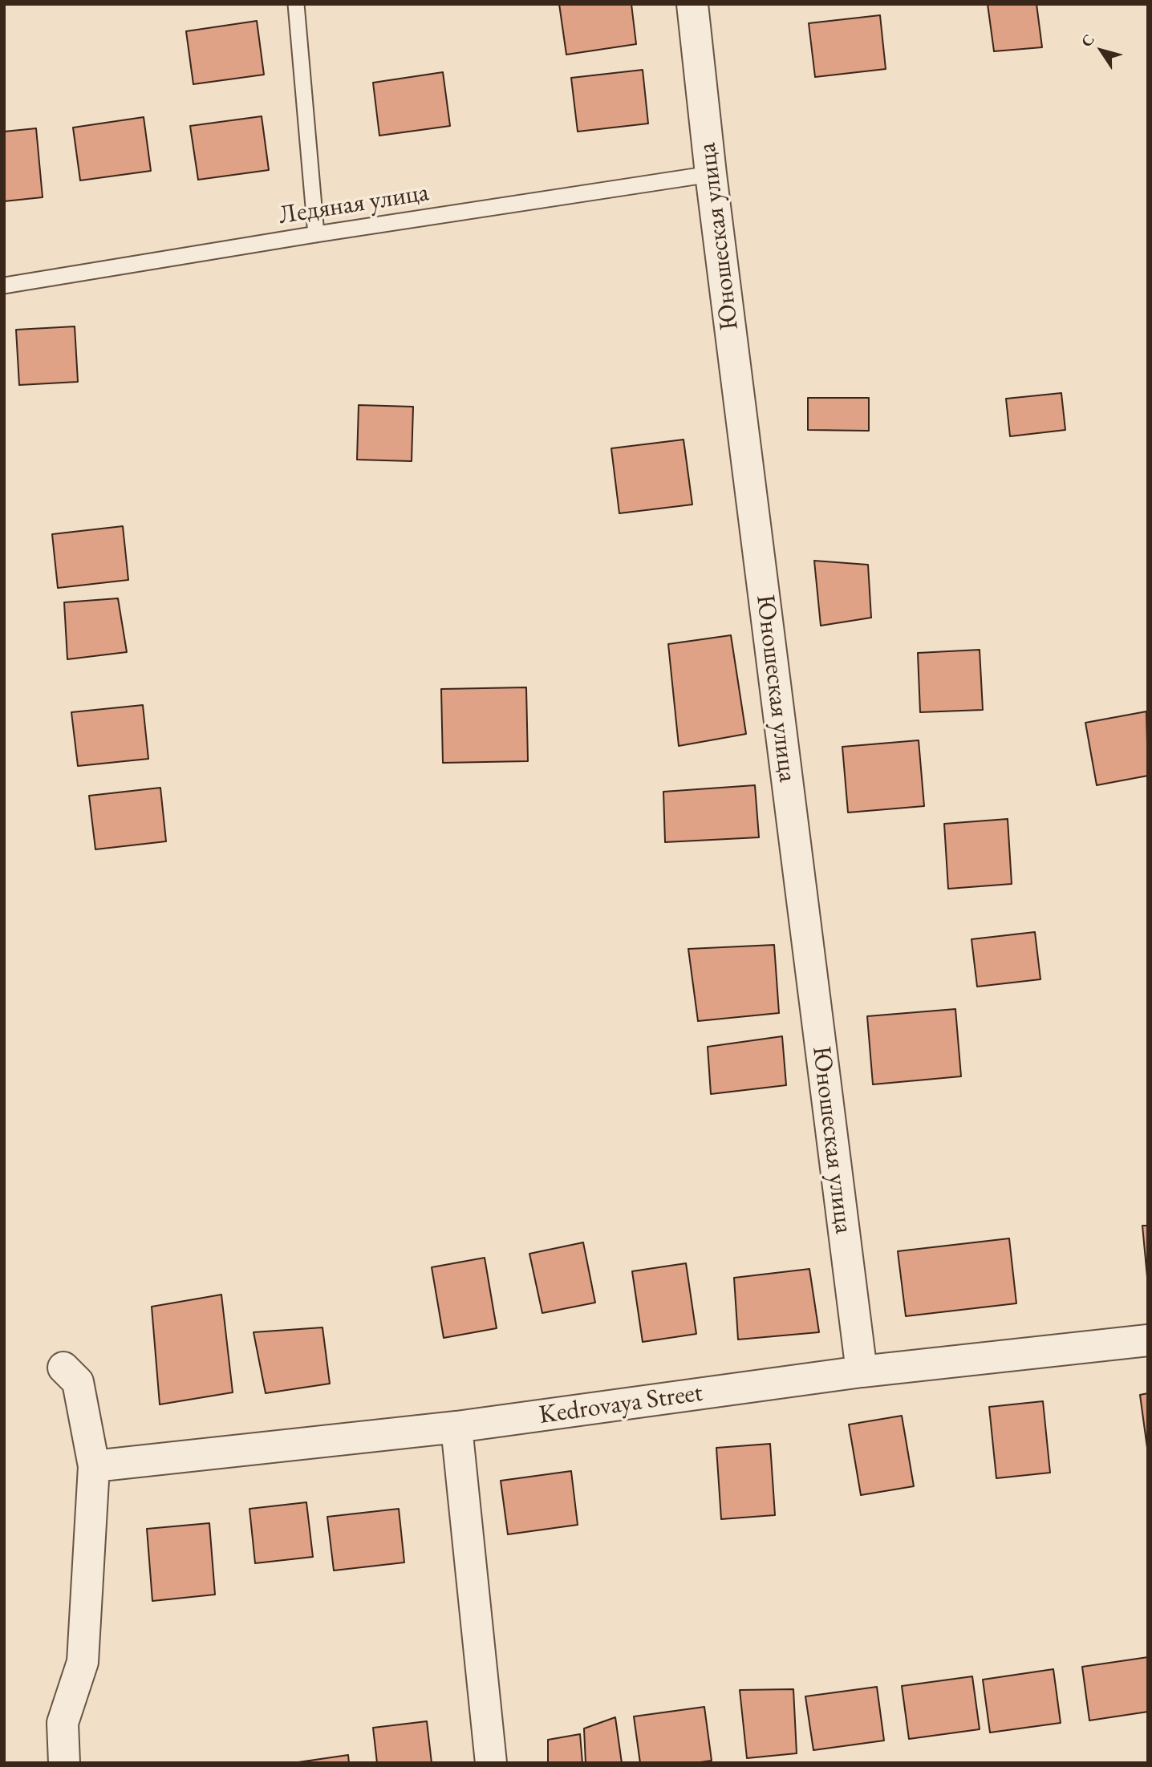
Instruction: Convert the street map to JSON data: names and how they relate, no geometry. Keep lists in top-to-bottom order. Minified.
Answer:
{"streets":{"street":["Юношеская улица","Kedrovaya Street"],"lane":["Ледяная улица"]},"crossings":[["Ледяная улица","Юношеская улица"],["Юношеская улица","Kedrovaya Street"]],"north":"top left"}
